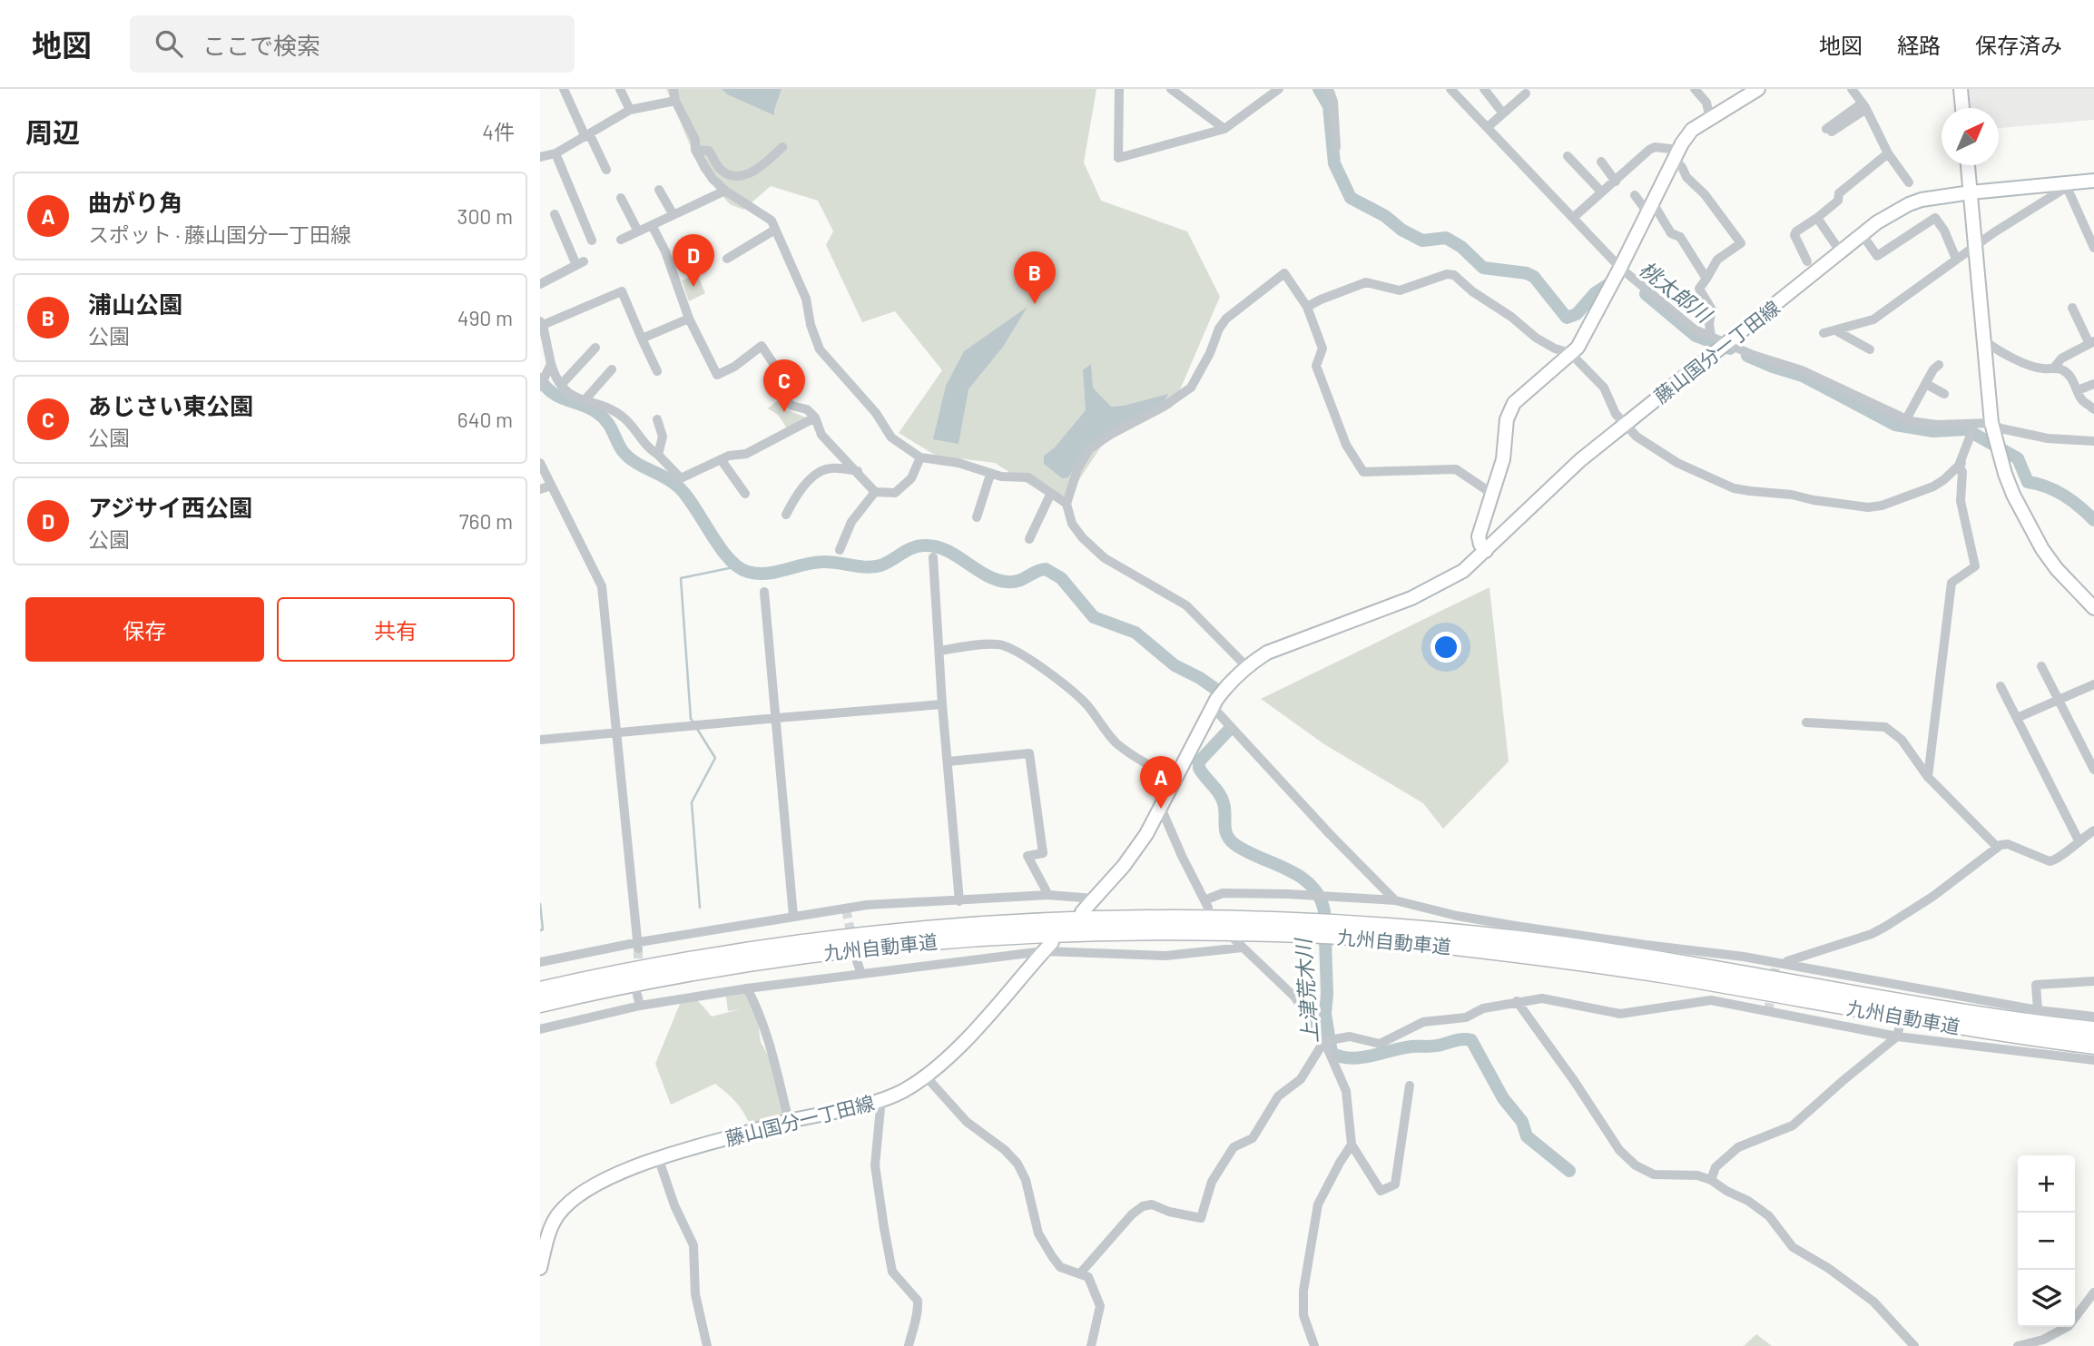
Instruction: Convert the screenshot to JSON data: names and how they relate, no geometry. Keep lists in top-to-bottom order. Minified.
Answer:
{"streets":{"highway":["九州自動車道"],"main road":["藤山国分一丁田線"]},"water":["桃太郎川","上津荒木川"],"north":"top right","page":{"header":"地図","search":"ここで検索","nav":["地図","経路","保存済み"],"heading":["周辺","4件"],"list":[{"mark":"A","name":"曲がり角","note":"スポット · 藤山国分一丁田線","value":"300 m"},{"mark":"B","name":"浦山公園","note":"公園","value":"490 m"},{"mark":"C","name":"あじさい東公園","note":"公園","value":"640 m"},{"mark":"D","name":"アジサイ西公園","note":"公園","value":"760 m"}],"pins":["D","B","C","A"],"buttons":["保存","共有"],"map_buttons":["+","−"]}}
